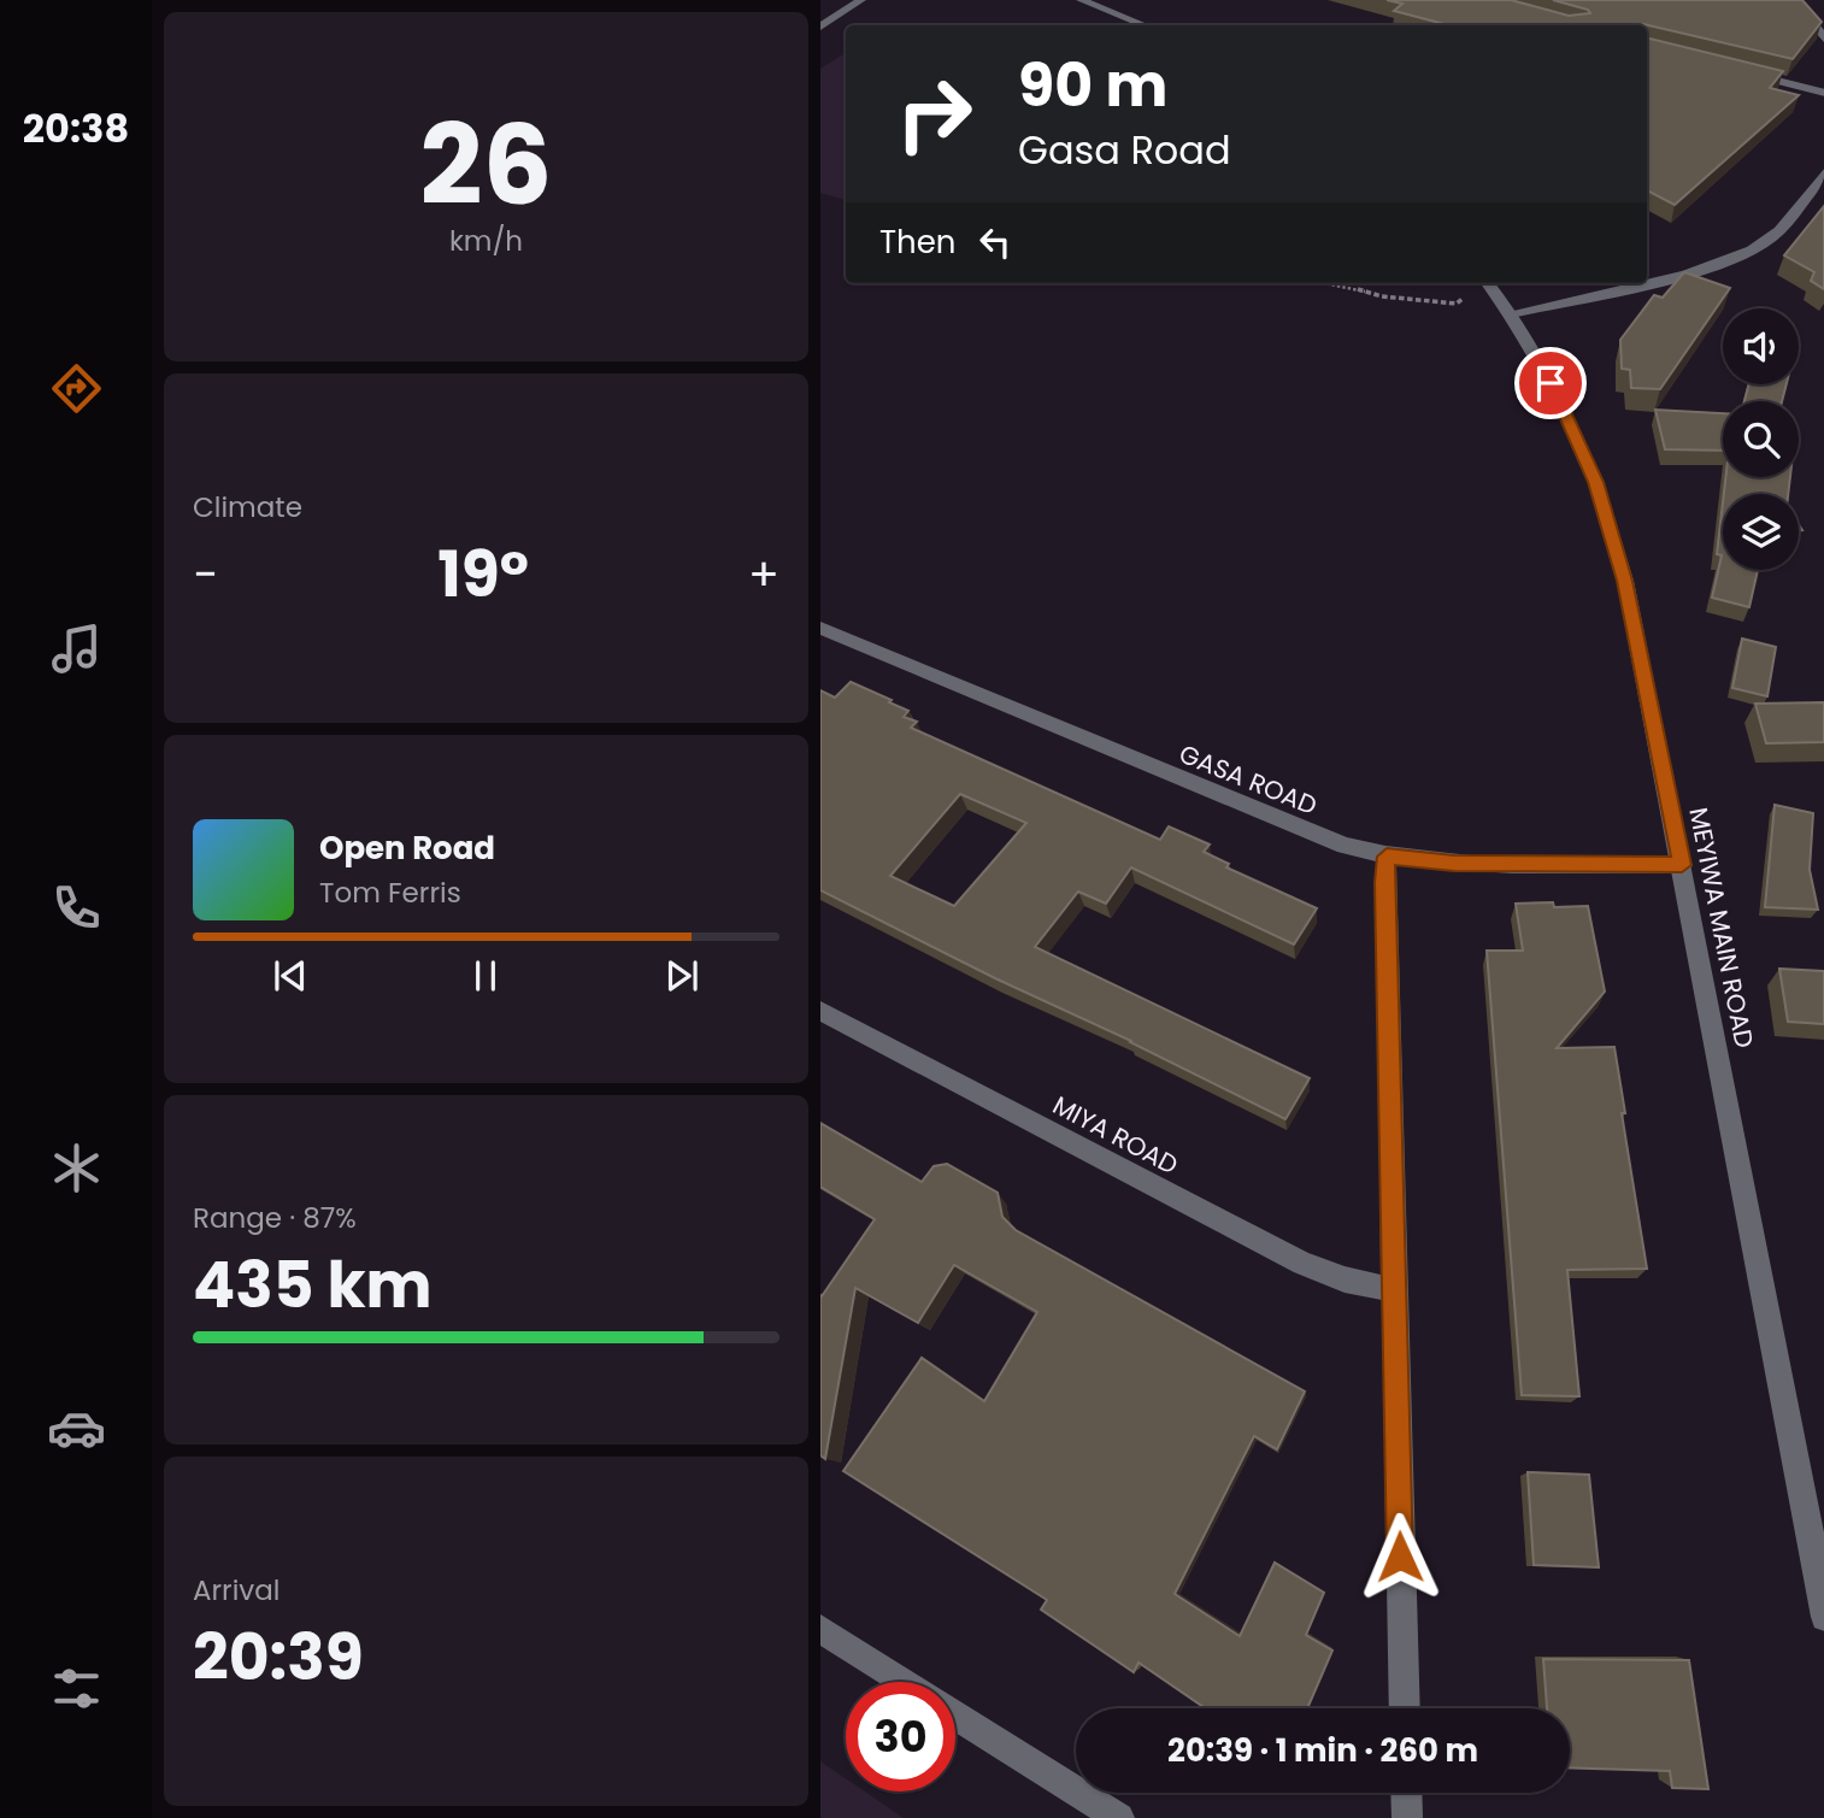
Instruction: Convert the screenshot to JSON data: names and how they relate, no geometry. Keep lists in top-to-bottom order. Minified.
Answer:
{"streets":{"street":["GASA ROAD","MEYIWA MAIN ROAD","MIYA ROAD"]},"crossings":[["GASA ROAD","MEYIWA MAIN ROAD"]],"page":{"tabs":"20:38","tile":[["26","km/h"],"Climate",["Range · 87%","435 km"],["Arrival","20:39"]],"turn":["90 m","Gasa Road"],"then":"Then","heat":["−","19°","+"],"song":["Open Road","Tom Ferris"],"limit":"30","trip":"20:39 · 1 min · 260 m"}}
